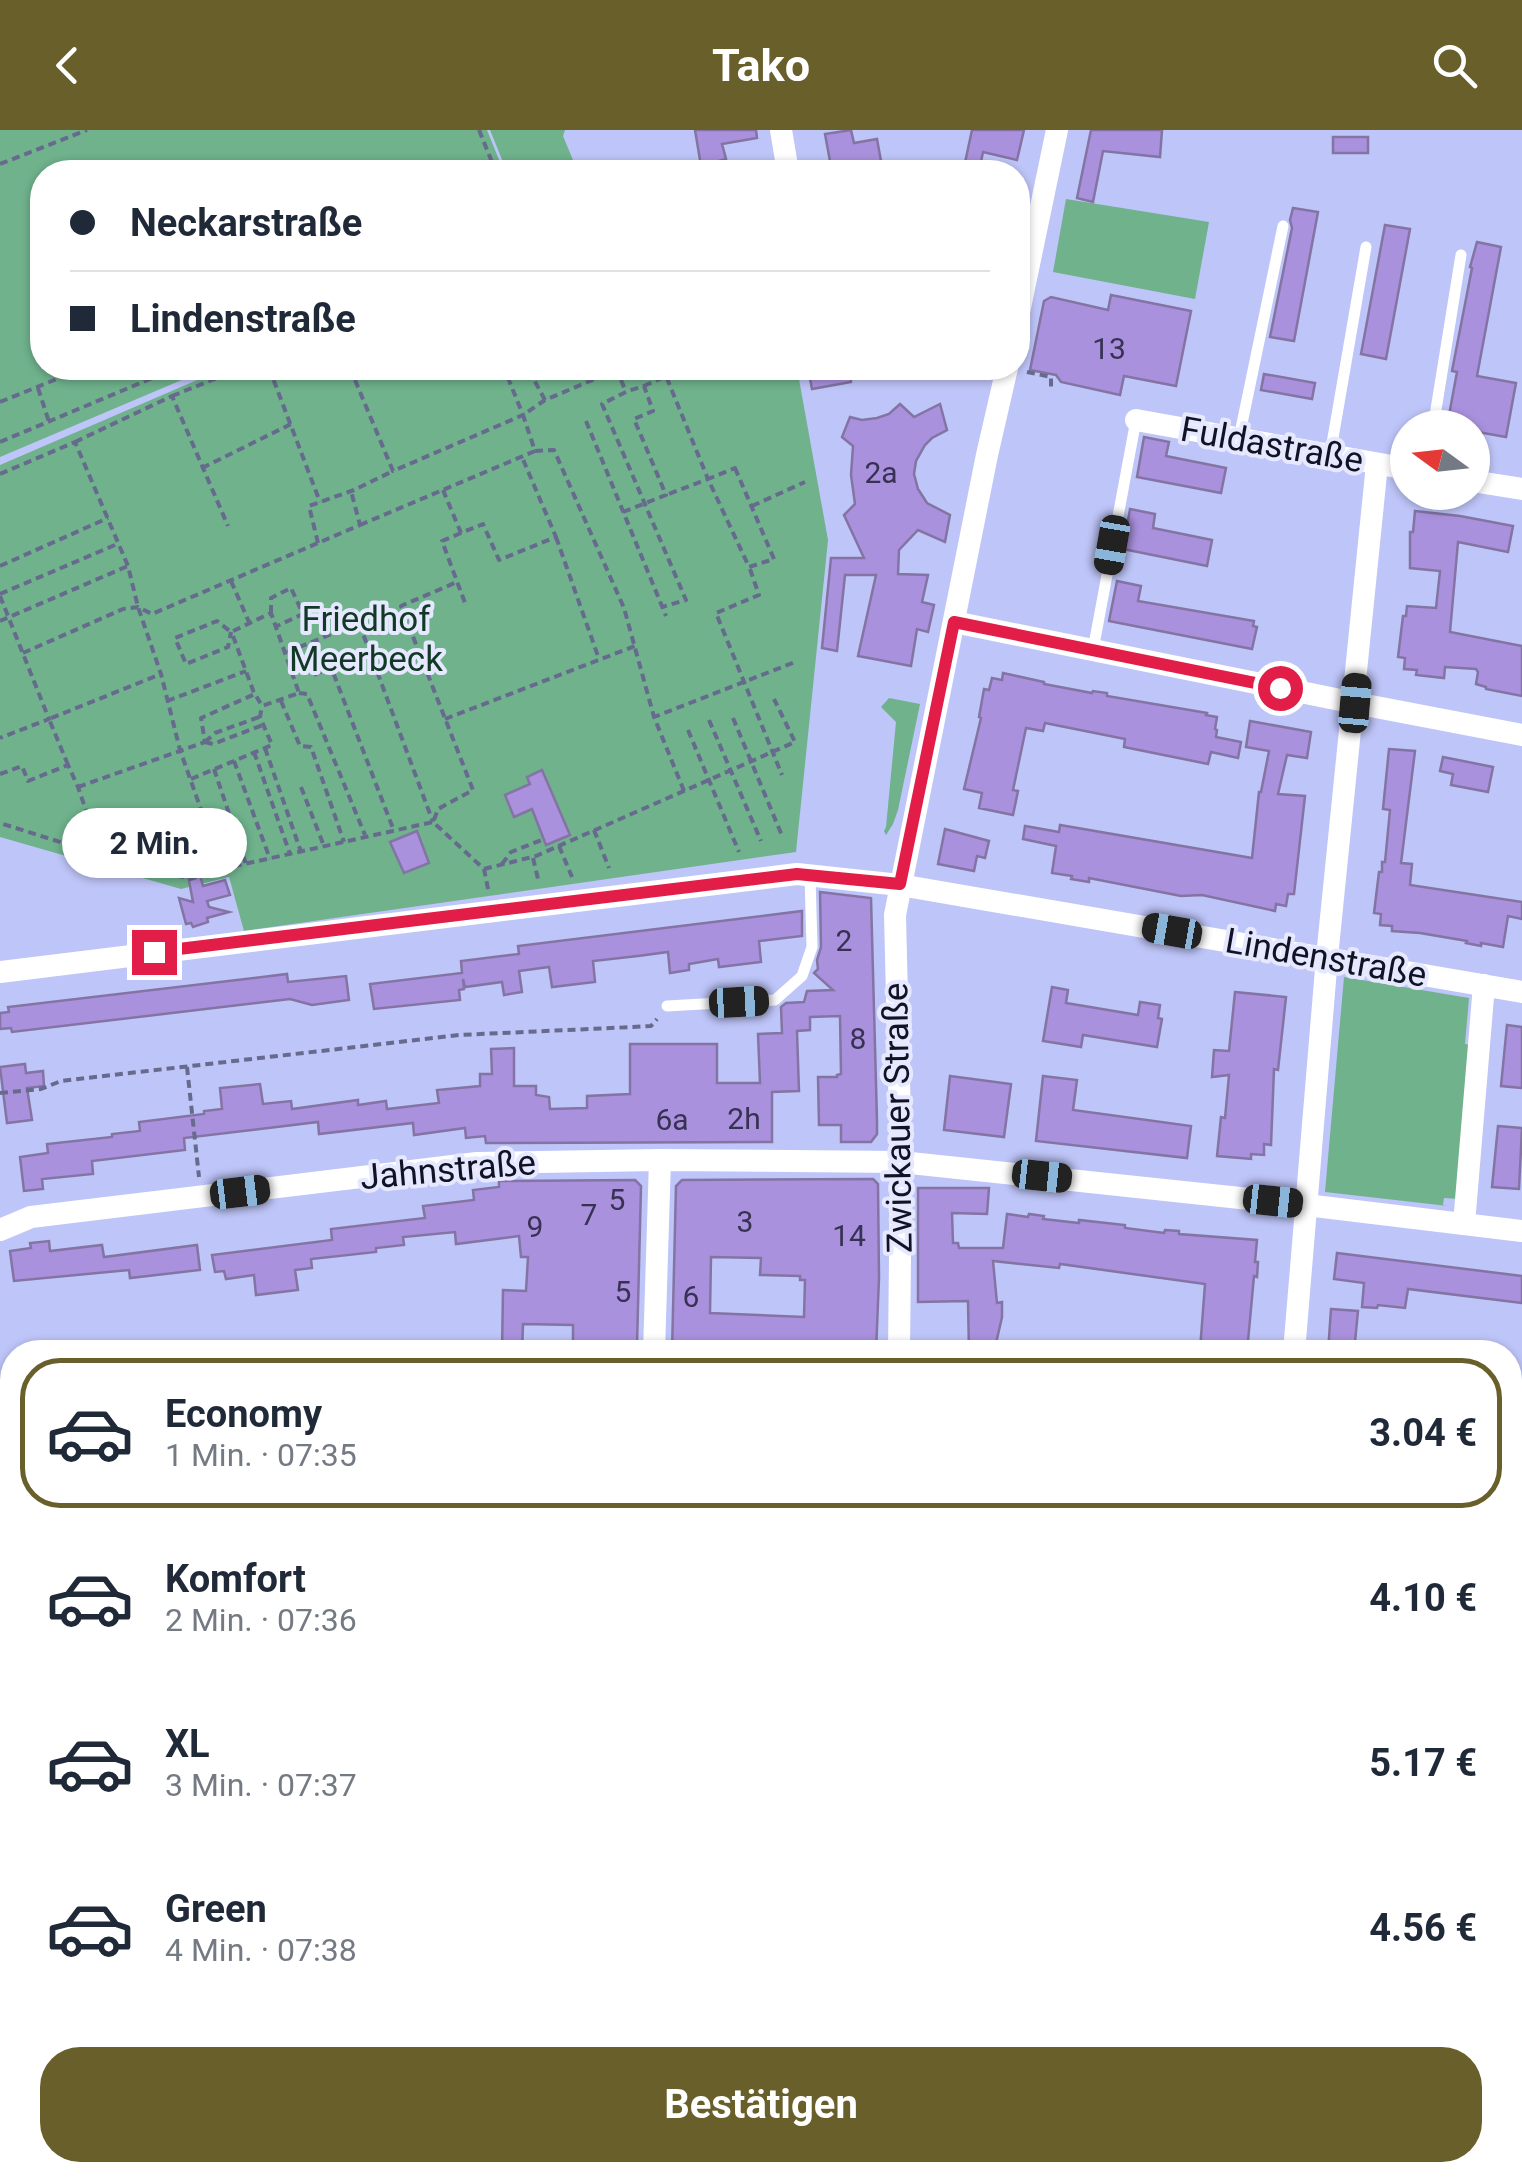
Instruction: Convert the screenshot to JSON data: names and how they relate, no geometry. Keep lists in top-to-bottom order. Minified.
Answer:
{"streets":{"street":["Fuldastraße","Lindenstraße","Zwickauer Straße","Jahnstraße"]},"crossings":[["Lindenstraße","Zwickauer Straße"],["Zwickauer Straße","Jahnstraße"]],"parks":["Friedhof Meerbeck"],"house_numbers":["13","2a","2","8","2h","6a","5","7","3","9","14","5","6"],"north":"left","page":{"header":"Tako","banner":["Neckarstraße","Lindenstraße"],"bubble":"2 Min.","list":[{"name":"Economy","note":"1 Min. · 07:35","value":"3.04 €"},{"name":"Komfort","note":"2 Min. · 07:36","value":"4.10 €"},{"name":"XL","note":"3 Min. · 07:37","value":"5.17 €"},{"name":"Green","note":"4 Min. · 07:38","value":"4.56 €"}],"buttons":"Bestätigen"}}
